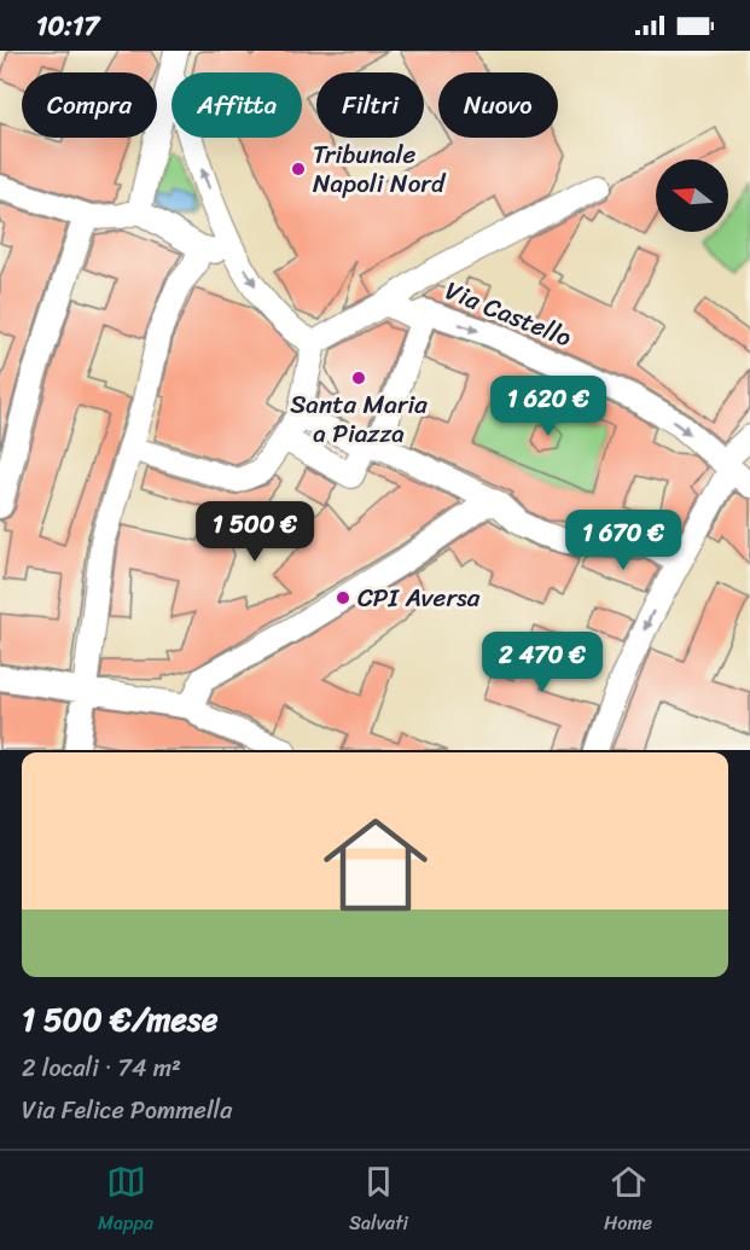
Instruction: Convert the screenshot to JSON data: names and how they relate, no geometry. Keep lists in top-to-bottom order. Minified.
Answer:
{"streets":{"street":["Via Castello"]},"places":["Tribunale Napoli Nord","Santa Maria a Piazza","CPI Aversa"],"north":"left","page":{"status":"10:17","chip":["Compra","Affitta","Filtri","Nuovo"],"price":["1 620 €","1 500 €","1 670 €","2 470 €"],"list":[{"name":"1 500 €/mese","note":"2 locali · 74 m² · Via Felice Pommella"}],"tabs":["Mappa","Salvati","Home"]}}
